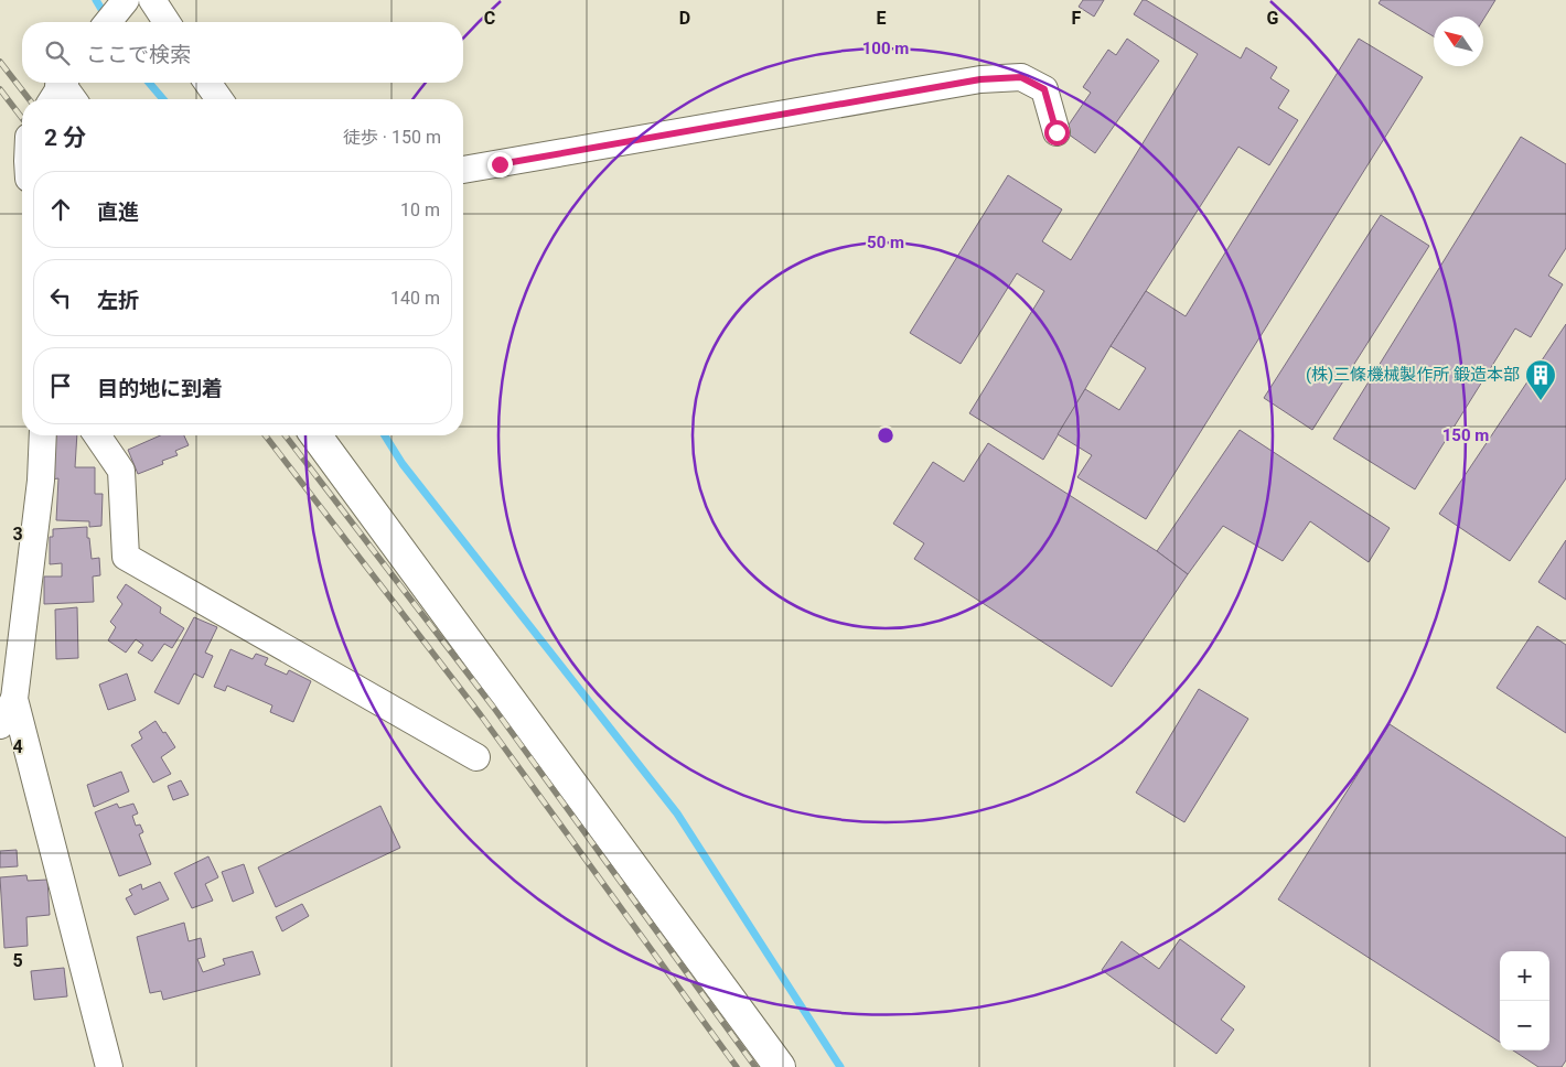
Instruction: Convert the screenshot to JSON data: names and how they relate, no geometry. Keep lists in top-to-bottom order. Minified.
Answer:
{"places":{"building":["(株)三條機械製作所 鍛造本部"]},"north":"top left","page":{"search":"ここで検索","heading":["2 分","徒歩 · 150 m"],"list":[["直進","10 m"],["左折","140 m"],"目的地に到着"],"map_buttons":["+","−"]},"grid":{"columns":["C","D","E","F","G"],"rows":["3","4","5"]},"rings":["100 m","50 m","150 m"]}
